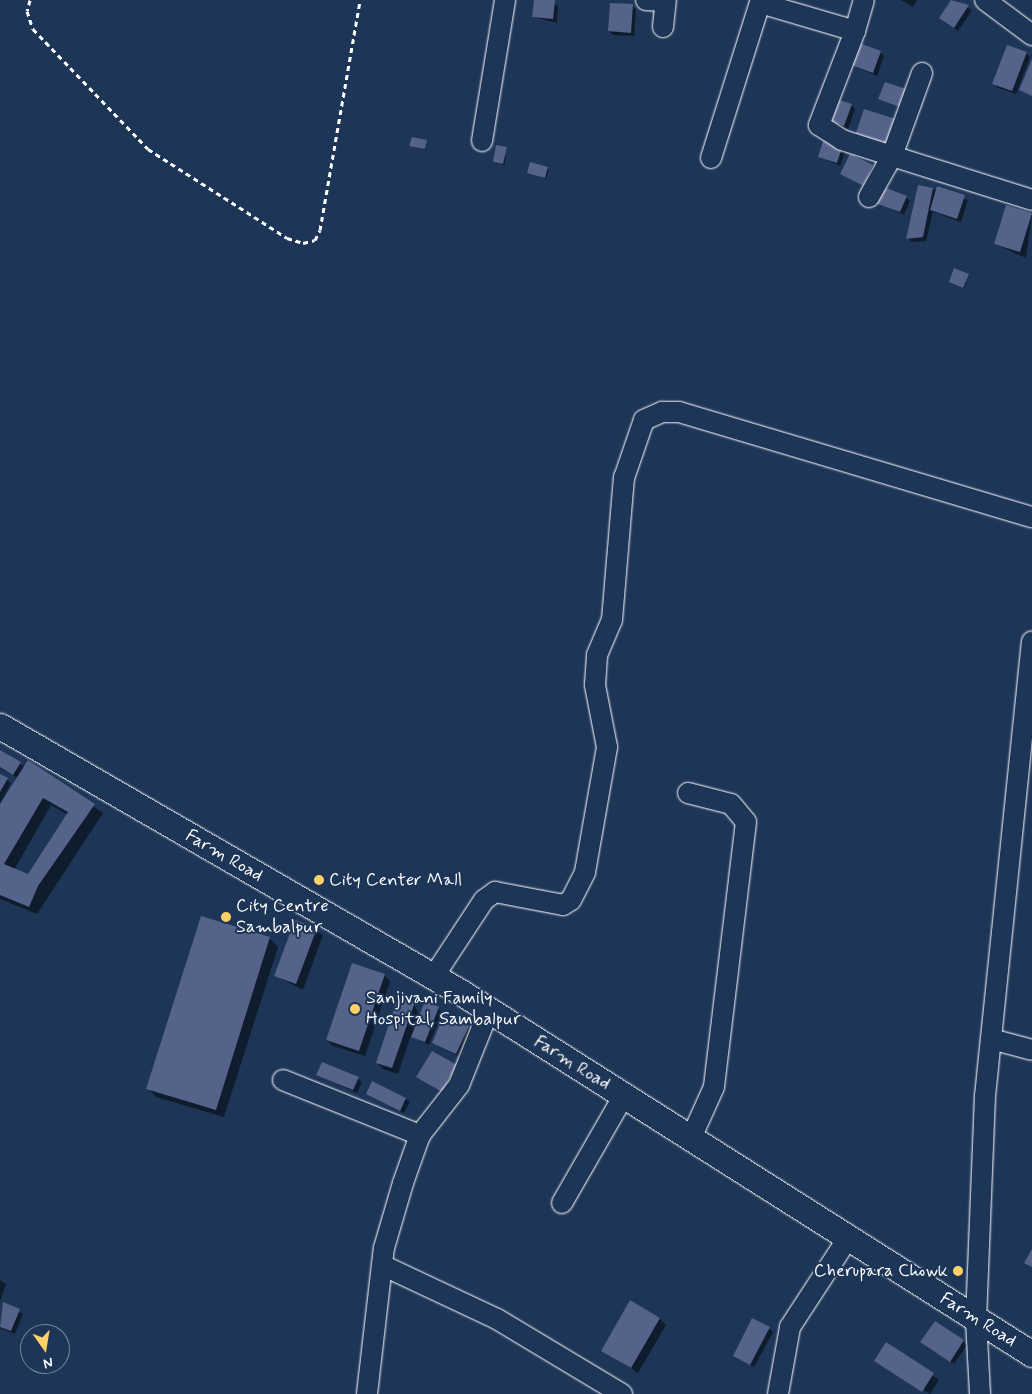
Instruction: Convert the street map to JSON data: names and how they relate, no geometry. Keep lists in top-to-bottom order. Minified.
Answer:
{"streets":{"main road":["Farm Road"]},"places":["City Center Mall","City Centre Sambalpur","Sanjivani Family Hospital, Sambalpur","Cherupara Chowk"],"north":"bottom"}
